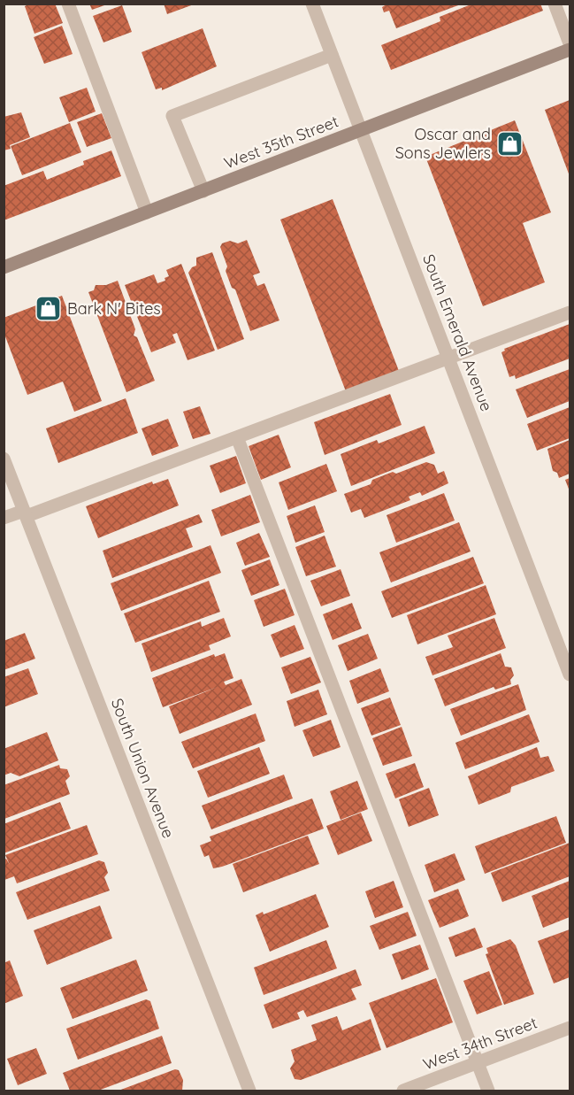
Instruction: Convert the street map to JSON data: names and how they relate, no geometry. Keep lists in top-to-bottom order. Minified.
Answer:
{"streets":{"main road":["West 35th Street"],"street":["South Emerald Avenue","South Union Avenue","West 34th Street"]},"crossings":[["West 35th Street","South Emerald Avenue"]],"places":{"shop":["Oscar and Sons Jewlers","Bark N' Bites"]}}
